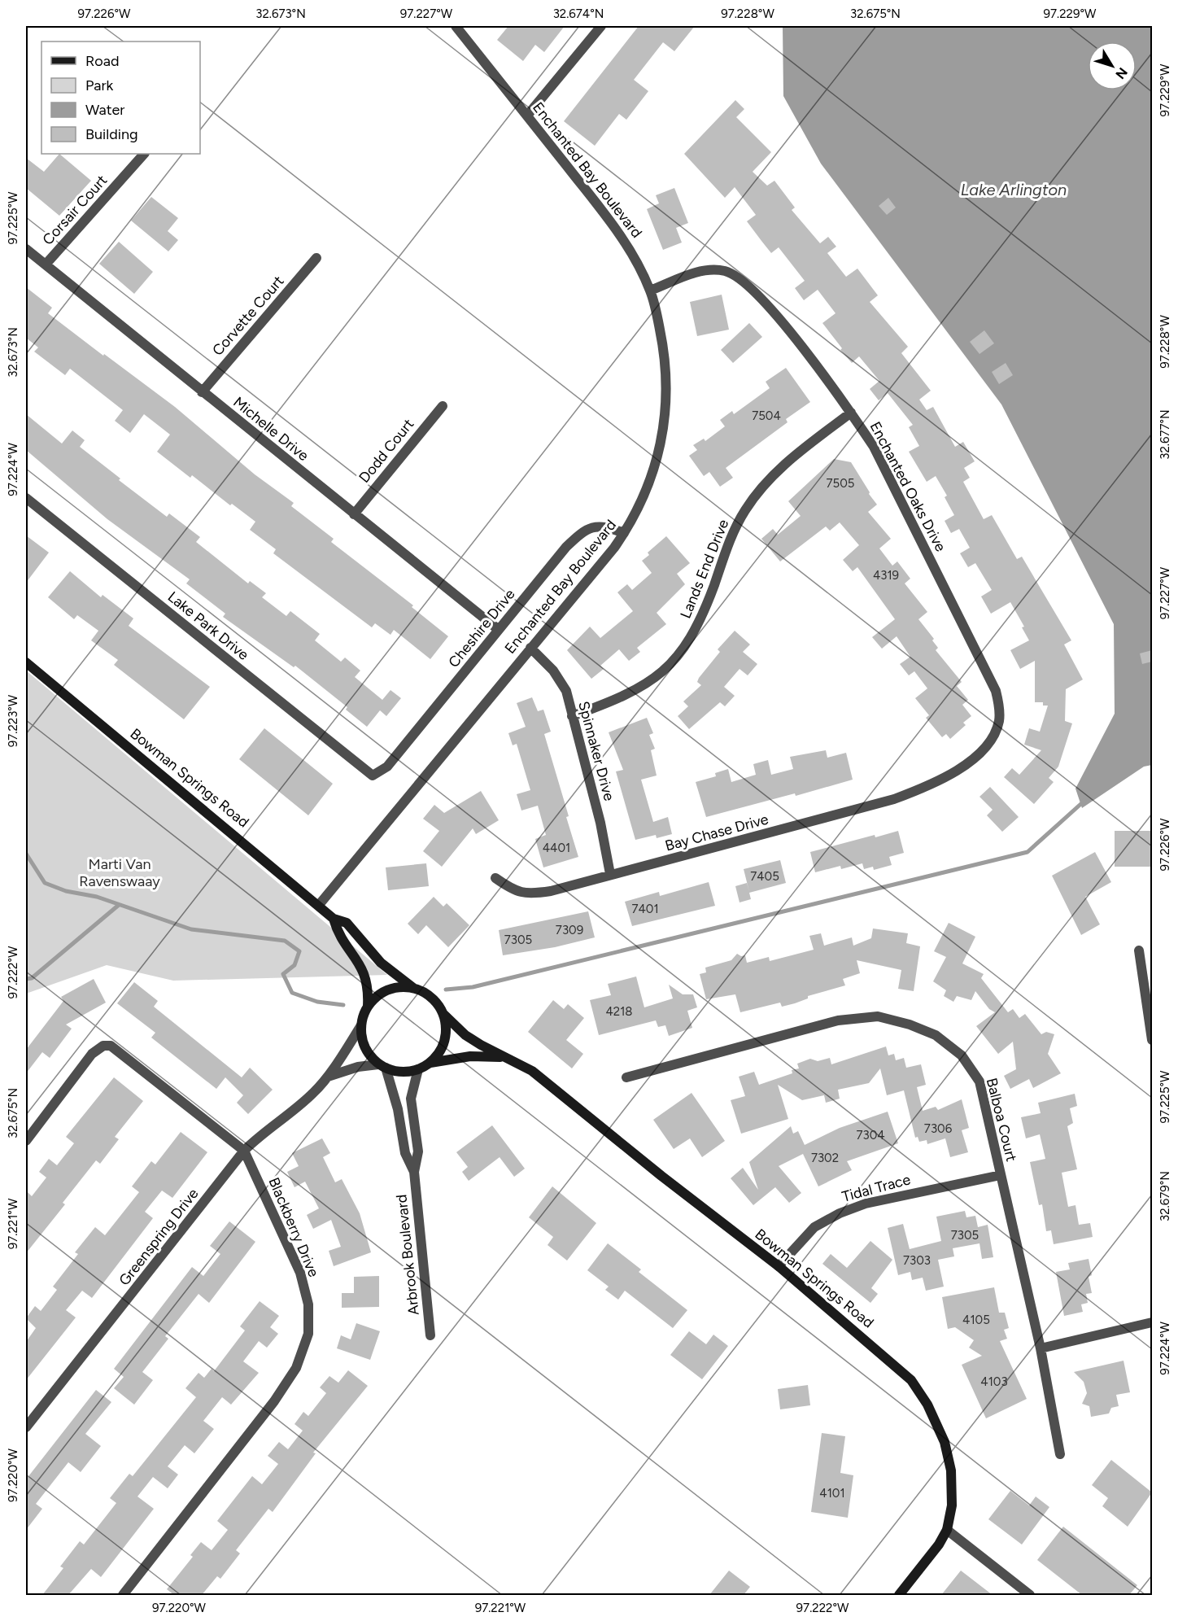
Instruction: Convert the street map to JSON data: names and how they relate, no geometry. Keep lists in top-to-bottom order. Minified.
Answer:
{"streets":{"street":["Enchanted Bay Boulevard","Corsair Court","Corvette Court","Michelle Drive","Dodd Court","Enchanted Oaks Drive","Lands End Drive","Lake Park Drive","Cheshire Drive","Spinnaker Drive","Bowman Springs Road","Bay Chase Drive","Balboa Court","Tidal Trace","Blackberry Drive","Greenspring Drive","Arbrook Boulevard"]},"crossings":[["Enchanted Bay Boulevard","Enchanted Oaks Drive"],["Enchanted Bay Boulevard","Cheshire Drive"],["Enchanted Bay Boulevard","Spinnaker Drive"],["Enchanted Bay Boulevard","Bowman Springs Road"],["Corsair Court","Michelle Drive"],["Corvette Court","Michelle Drive"],["Michelle Drive","Dodd Court"],["Michelle Drive","Cheshire Drive"],["Enchanted Oaks Drive","Lands End Drive"],["Enchanted Oaks Drive","Bay Chase Drive"],["Lands End Drive","Spinnaker Drive"],["Lake Park Drive","Cheshire Drive"],["Spinnaker Drive","Bay Chase Drive"],["Bowman Springs Road","Tidal Trace"],["Bowman Springs Road","Greenspring Drive"],["Bowman Springs Road","Arbrook Boulevard"],["Balboa Court","Tidal Trace"],["Blackberry Drive","Greenspring Drive"],["Greenspring Drive","Arbrook Boulevard"]],"water":["Lake Arlington"],"parks":["Marti Van Ravenswaay"],"house_numbers":["7504","7505","4319","4401","7405","7401","7309","7305","4218","7306","7304","7302","7305","7303","4105","4103","4101"],"legend":["Road","Park","Water","Building"],"north":"bottom right","coordinates":["97.226°W","32.673°N","97.227°W","32.674°N","97.228°W","32.675°N","97.229°W","97.225°W","32.677°N","97.224°W","97.223°W","97.222°W","32.679°N","97.221°W","97.220°W"]}
